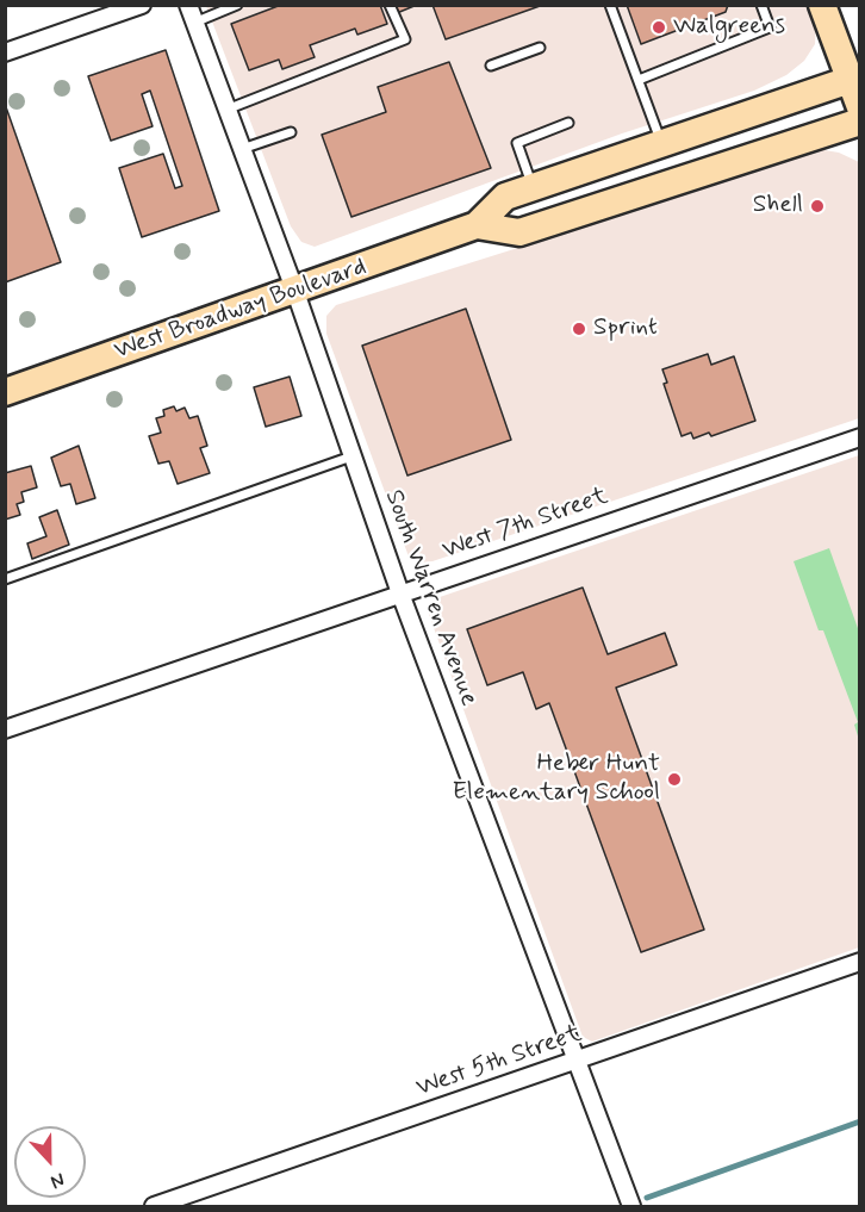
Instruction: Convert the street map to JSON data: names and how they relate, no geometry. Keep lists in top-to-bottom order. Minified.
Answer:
{"streets":{"highway":["West Broadway Boulevard"],"street":["West 7th Street","South Warren Avenue","West 5th Street"]},"crossings":[["West Broadway Boulevard","South Warren Avenue"],["West 7th Street","South Warren Avenue"],["South Warren Avenue","West 5th Street"]],"places":["Walgreens","Shell","Sprint","Heber Hunt Elementary School"],"north":"bottom"}
